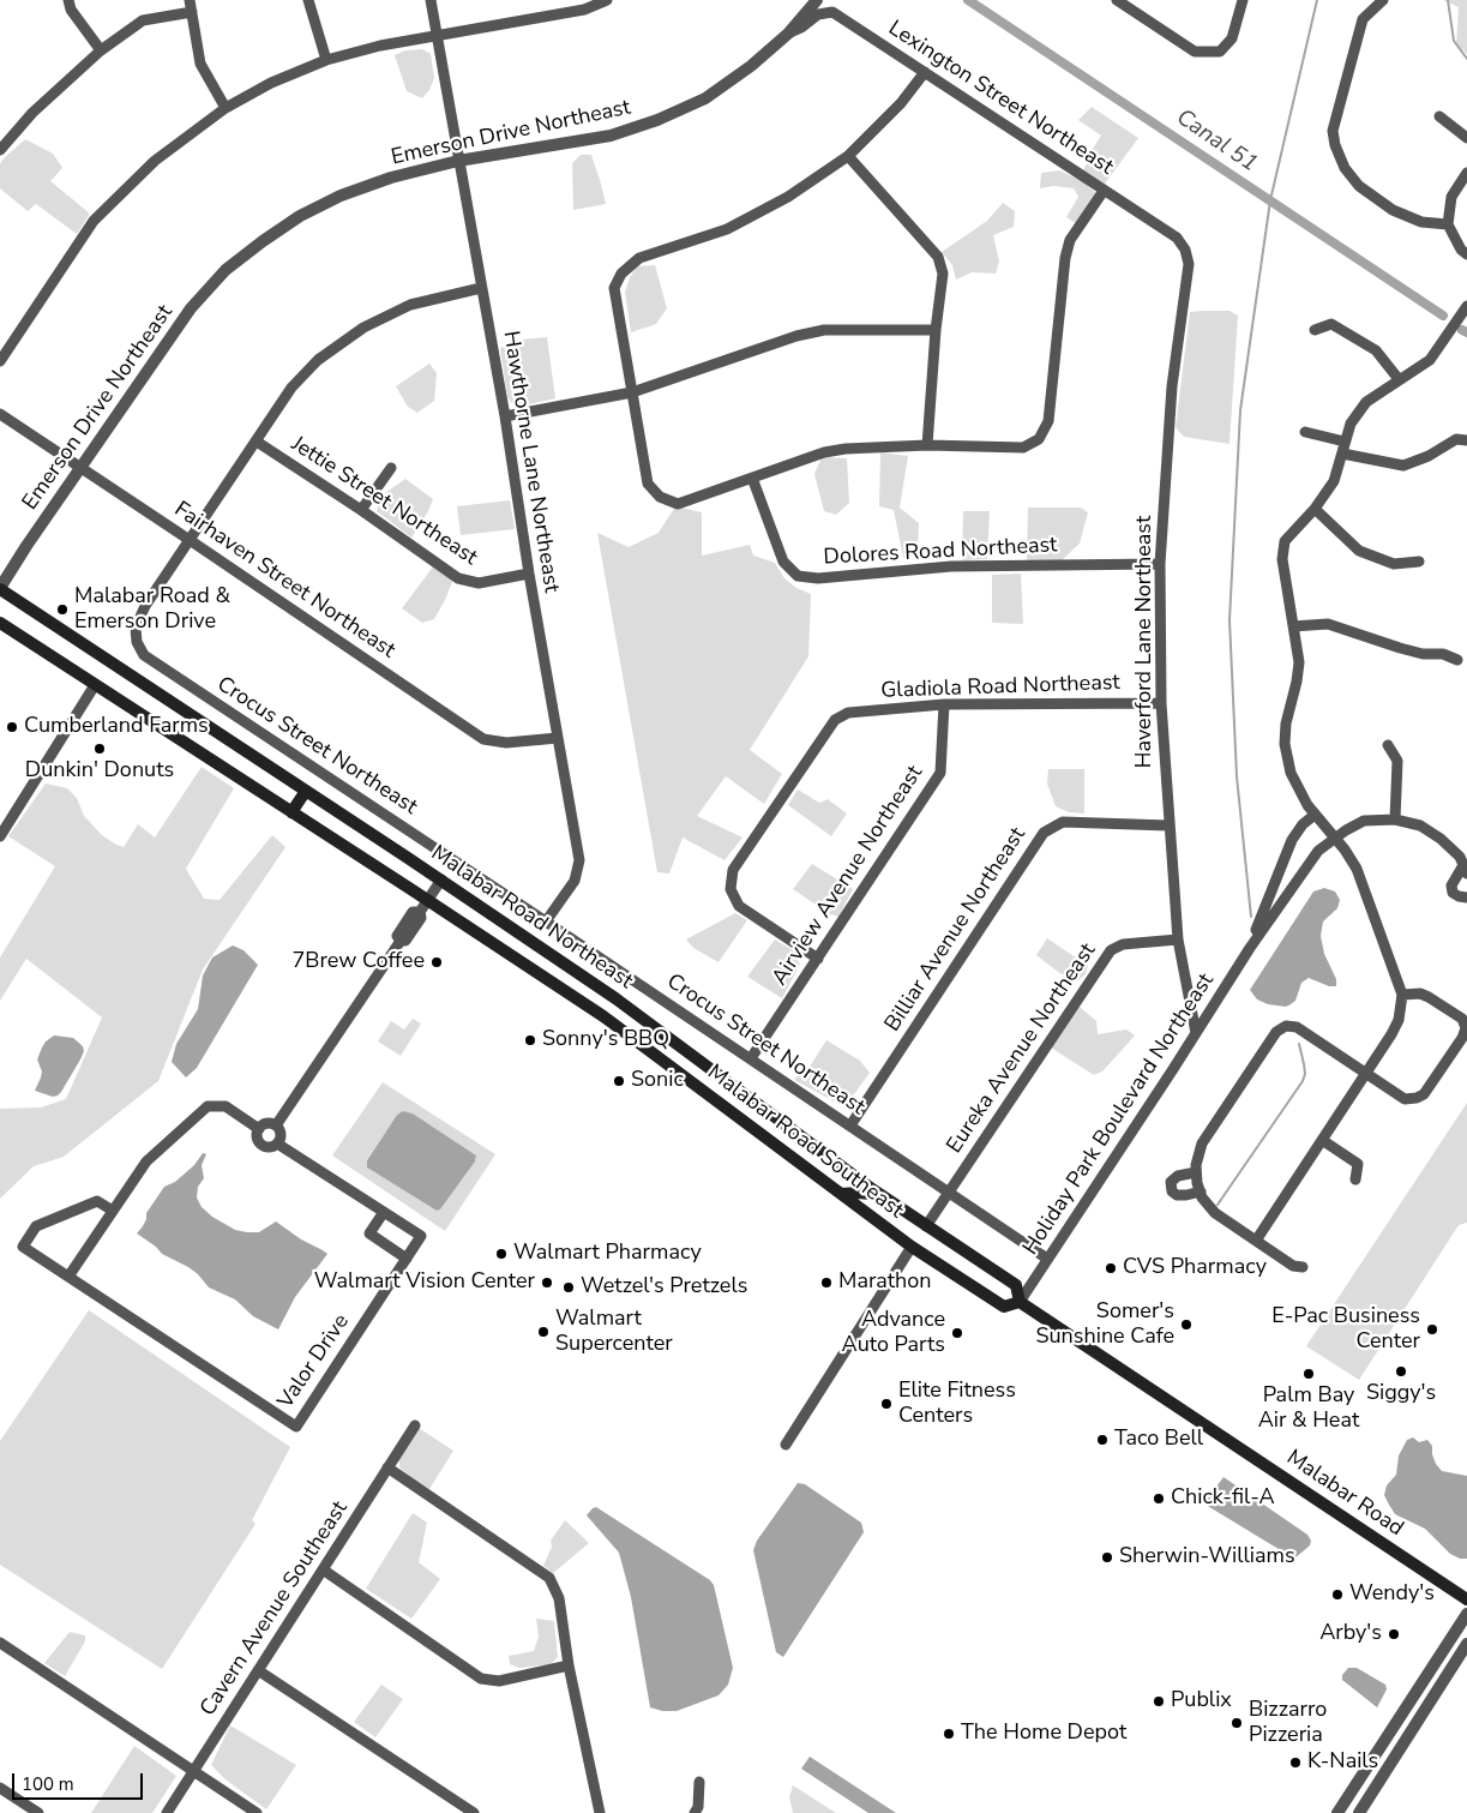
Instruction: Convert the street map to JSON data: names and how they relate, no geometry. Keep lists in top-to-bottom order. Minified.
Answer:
{"streets":{"main road":["Malabar Road Northeast","Malabar Road Southeast","Malabar Road"],"street":["Lexington Street Northeast","Emerson Drive Northeast","Hawthorne Lane Northeast","Jettie Street Northeast","Dolores Road Northeast","Fairhaven Street Northeast","Haverford Lane Northeast","Gladiola Road Northeast","Crocus Street Northeast","Airview Avenue Northeast","Billiar Avenue Northeast","Eureka Avenue Northeast","Holiday Park Boulevard Northeast","Valor Drive","Cavern Avenue Southeast"]},"crossings":[["Lexington Street Northeast","Emerson Drive Northeast"],["Lexington Street Northeast","Haverford Lane Northeast"],["Emerson Drive Northeast","Hawthorne Lane Northeast"],["Emerson Drive Northeast","Fairhaven Street Northeast"],["Emerson Drive Northeast","Malabar Road Northeast"],["Hawthorne Lane Northeast","Jettie Street Northeast"],["Hawthorne Lane Northeast","Fairhaven Street Northeast"],["Hawthorne Lane Northeast","Crocus Street Northeast"],["Dolores Road Northeast","Haverford Lane Northeast"],["Fairhaven Street Northeast","Crocus Street Northeast"],["Haverford Lane Northeast","Gladiola Road Northeast"],["Haverford Lane Northeast","Billiar Avenue Northeast"],["Haverford Lane Northeast","Eureka Avenue Northeast"],["Haverford Lane Northeast","Holiday Park Boulevard Northeast"],["Gladiola Road Northeast","Airview Avenue Northeast"],["Crocus Street Northeast","Airview Avenue Northeast"],["Crocus Street Northeast","Billiar Avenue Northeast"],["Crocus Street Northeast","Eureka Avenue Northeast"],["Crocus Street Northeast","Holiday Park Boulevard Northeast"],["Malabar Road Northeast","Eureka Avenue Northeast"],["Malabar Road Northeast","Holiday Park Boulevard Northeast"],["Malabar Road Northeast","Malabar Road Southeast"],["Malabar Road Northeast","Malabar Road"],["Holiday Park Boulevard Northeast","Malabar Road Southeast"],["Holiday Park Boulevard Northeast","Malabar Road"],["Malabar Road Southeast","Malabar Road"]],"water":["Canal 51"],"places":["Malabar Road & Emerson Drive","Cumberland Farms","Dunkin' Donuts","7Brew Coffee","Sonny's BBQ","Sonic","Walmart Pharmacy","CVS Pharmacy","Walmart Vision Center","Marathon","Wetzel's Pretzels","Somer's Sunshine Cafe","E-Pac Business Center","Walmart Supercenter","Advance Auto Parts","Siggy's","Palm Bay Air & Heat","Elite Fitness Centers","Taco Bell","Chick-fil-A","Sherwin-Williams","Wendy's","Arby's","Publix","Bizzarro Pizzeria","The Home Depot","K-Nails"],"scale_bar":"100 m"}
